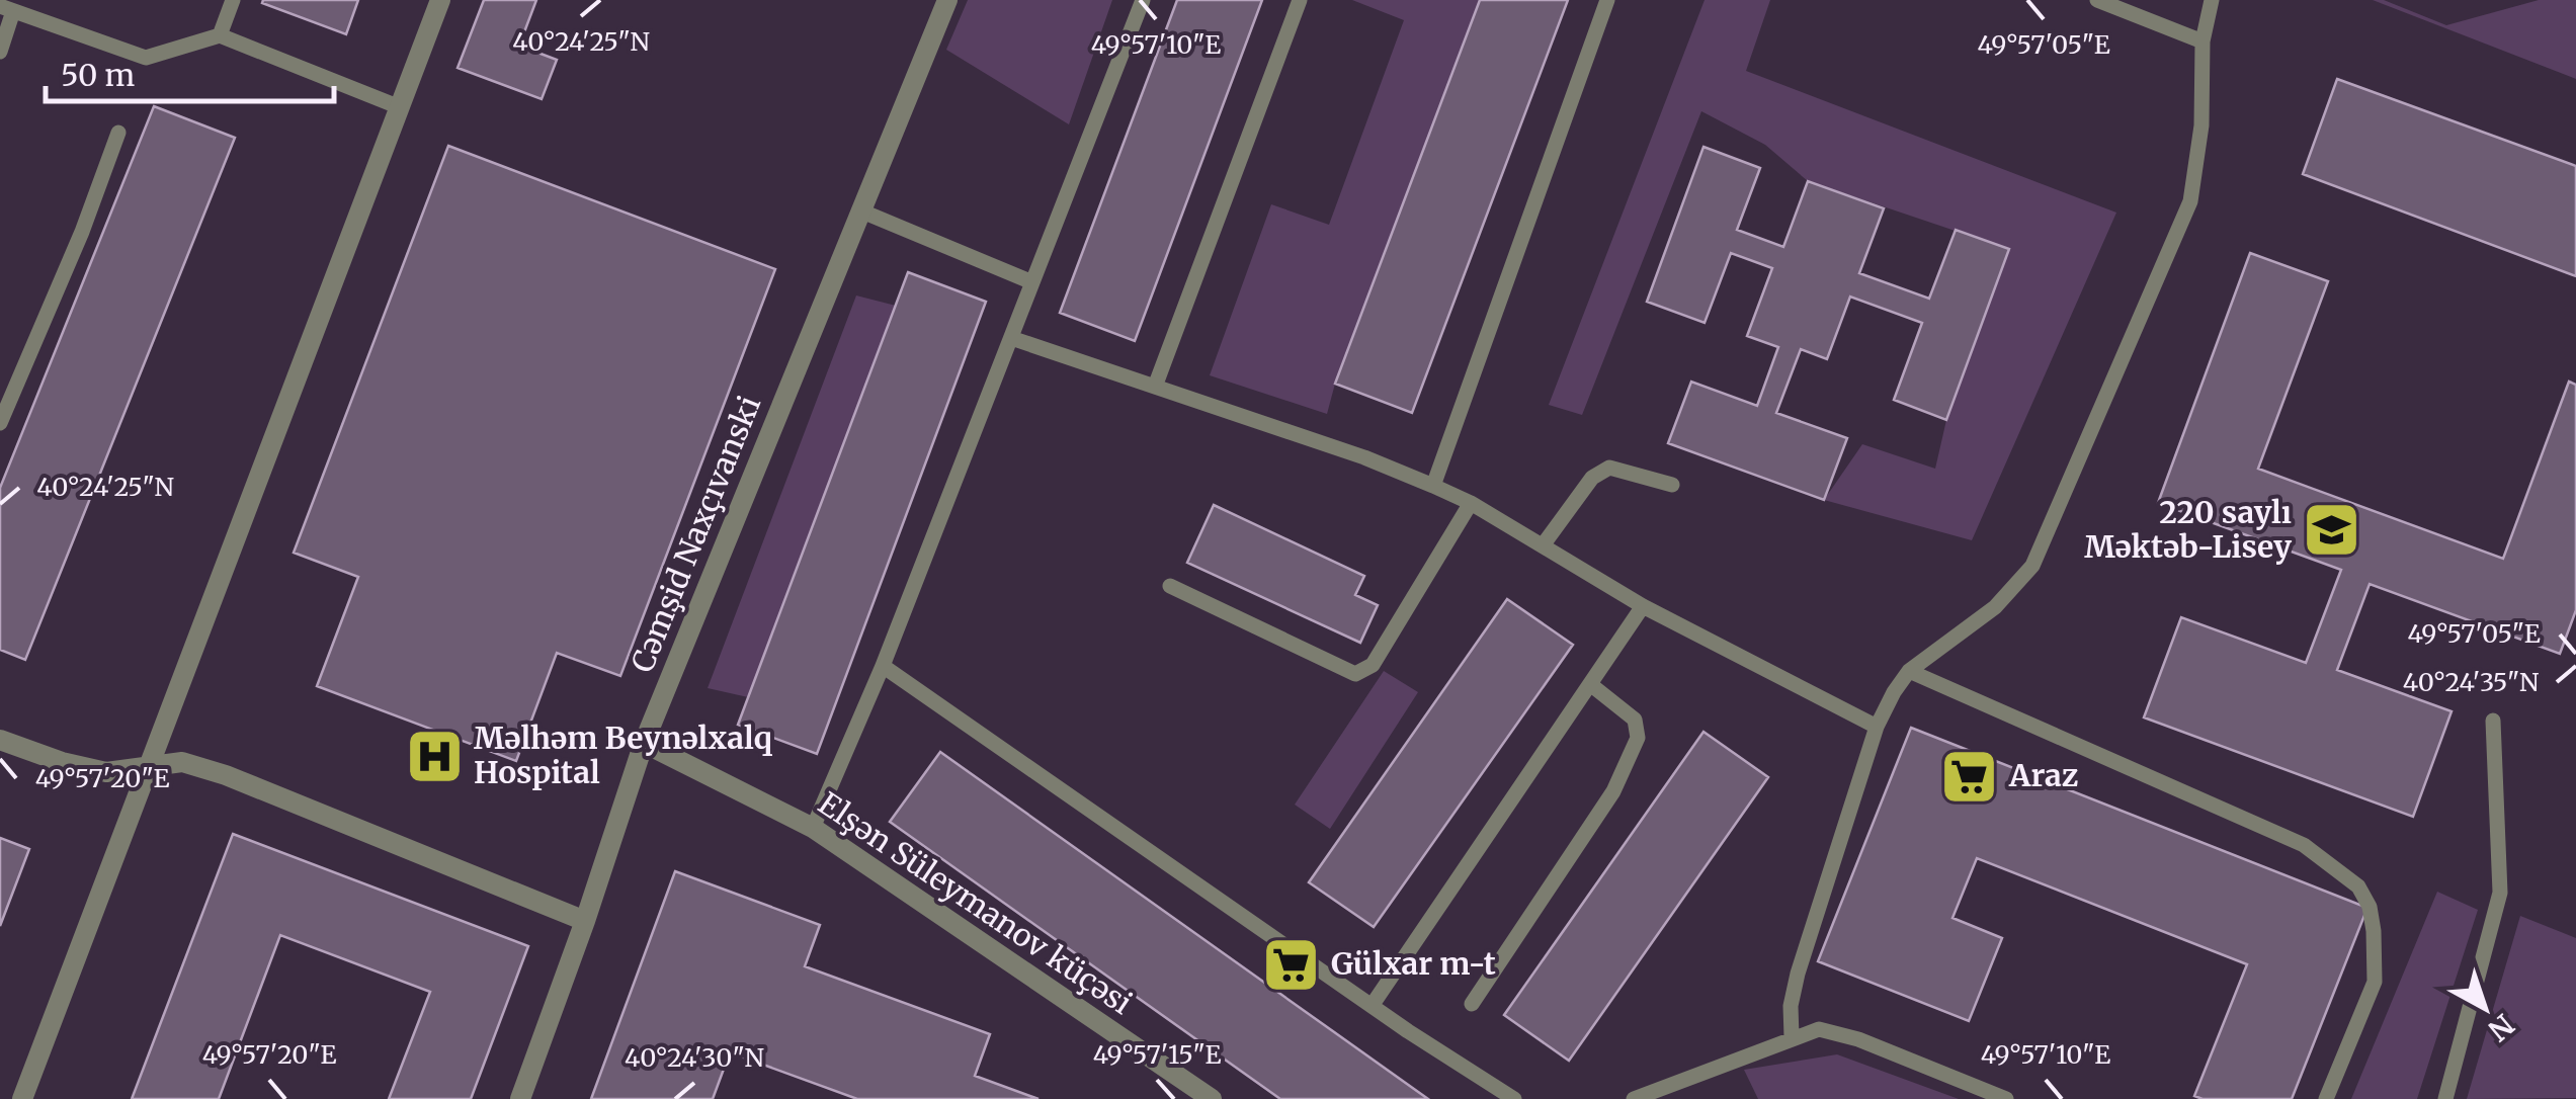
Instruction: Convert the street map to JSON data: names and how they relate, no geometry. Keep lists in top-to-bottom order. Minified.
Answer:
{"streets":{"street":["Cəmşid Naxçıvanski","Elşən Süleymanov küçəsi"]},"crossings":[["Cəmşid Naxçıvanski","Elşən Süleymanov küçəsi"]],"places":{"school or university":["220 saylı Məktəb-Lisey"],"hospital":["Məlhəm Beynəlxalq Hospital"],"supermarket":["Araz","Gülxar m-t"]},"scale_bar":"50 m","north":"bottom right","coordinates":["40°24'25\"N","49°57'05\"E","49°57'10\"E","40°24'35\"N","49°57'20\"E","49°57'15\"E","40°24'30\"N"]}
